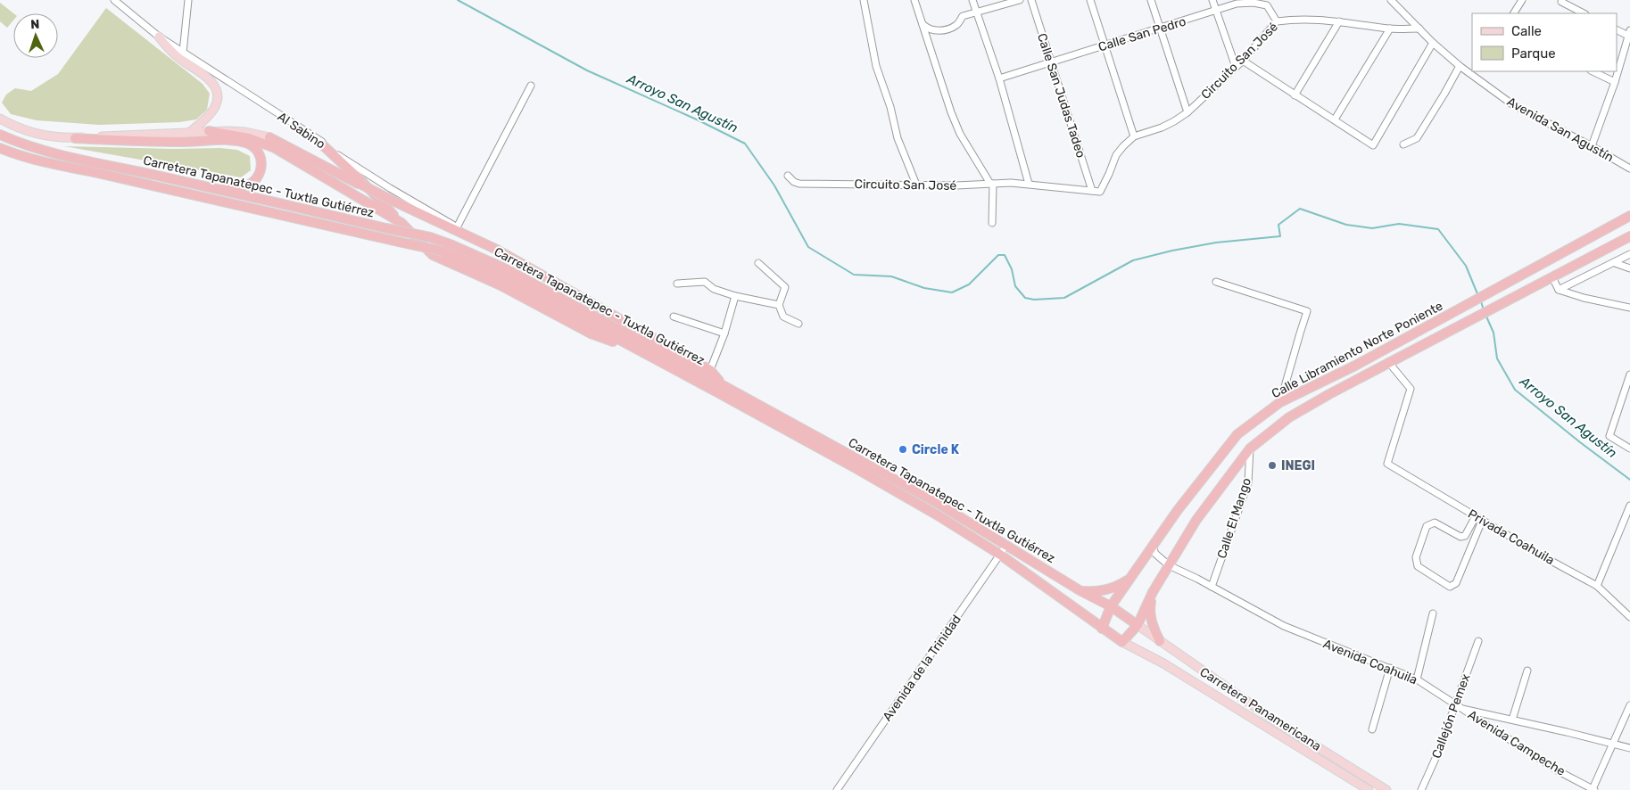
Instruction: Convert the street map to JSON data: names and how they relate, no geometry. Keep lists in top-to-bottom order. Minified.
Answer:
{"streets":{"highway":["Carretera Tapanatepec - Tuxtla Gutiérrez","Calle Libramiento Norte Poniente"],"main road":["Carretera Panamericana"],"street":["Calle San Pedro","Circuito San José","Calle San Judas Tadeo","Avenida San Agustín","Al Sabino","Calle El Mango","Privada Coahuila","Avenida Coahuila","Avenida de la Trinidad","Callejón Pemex","Avenida Campeche"]},"crossings":[["Calle San Pedro","Circuito San José"],["Calle San Pedro","Calle San Judas Tadeo"],["Circuito San José","Calle San Judas Tadeo"],["Circuito San José","Avenida San Agustín"],["Carretera Tapanatepec - Tuxtla Gutiérrez","Calle Libramiento Norte Poniente"],["Carretera Tapanatepec - Tuxtla Gutiérrez","Avenida de la Trinidad"],["Carretera Tapanatepec - Tuxtla Gutiérrez","Carretera Panamericana"],["Calle El Mango","Avenida Coahuila"],["Avenida Coahuila","Callejón Pemex"],["Avenida Coahuila","Avenida Campeche"]],"water":["Arroyo San Agustín"],"places":["Circle K","INEGI"],"legend":["Calle","Parque"],"north":"top"}
